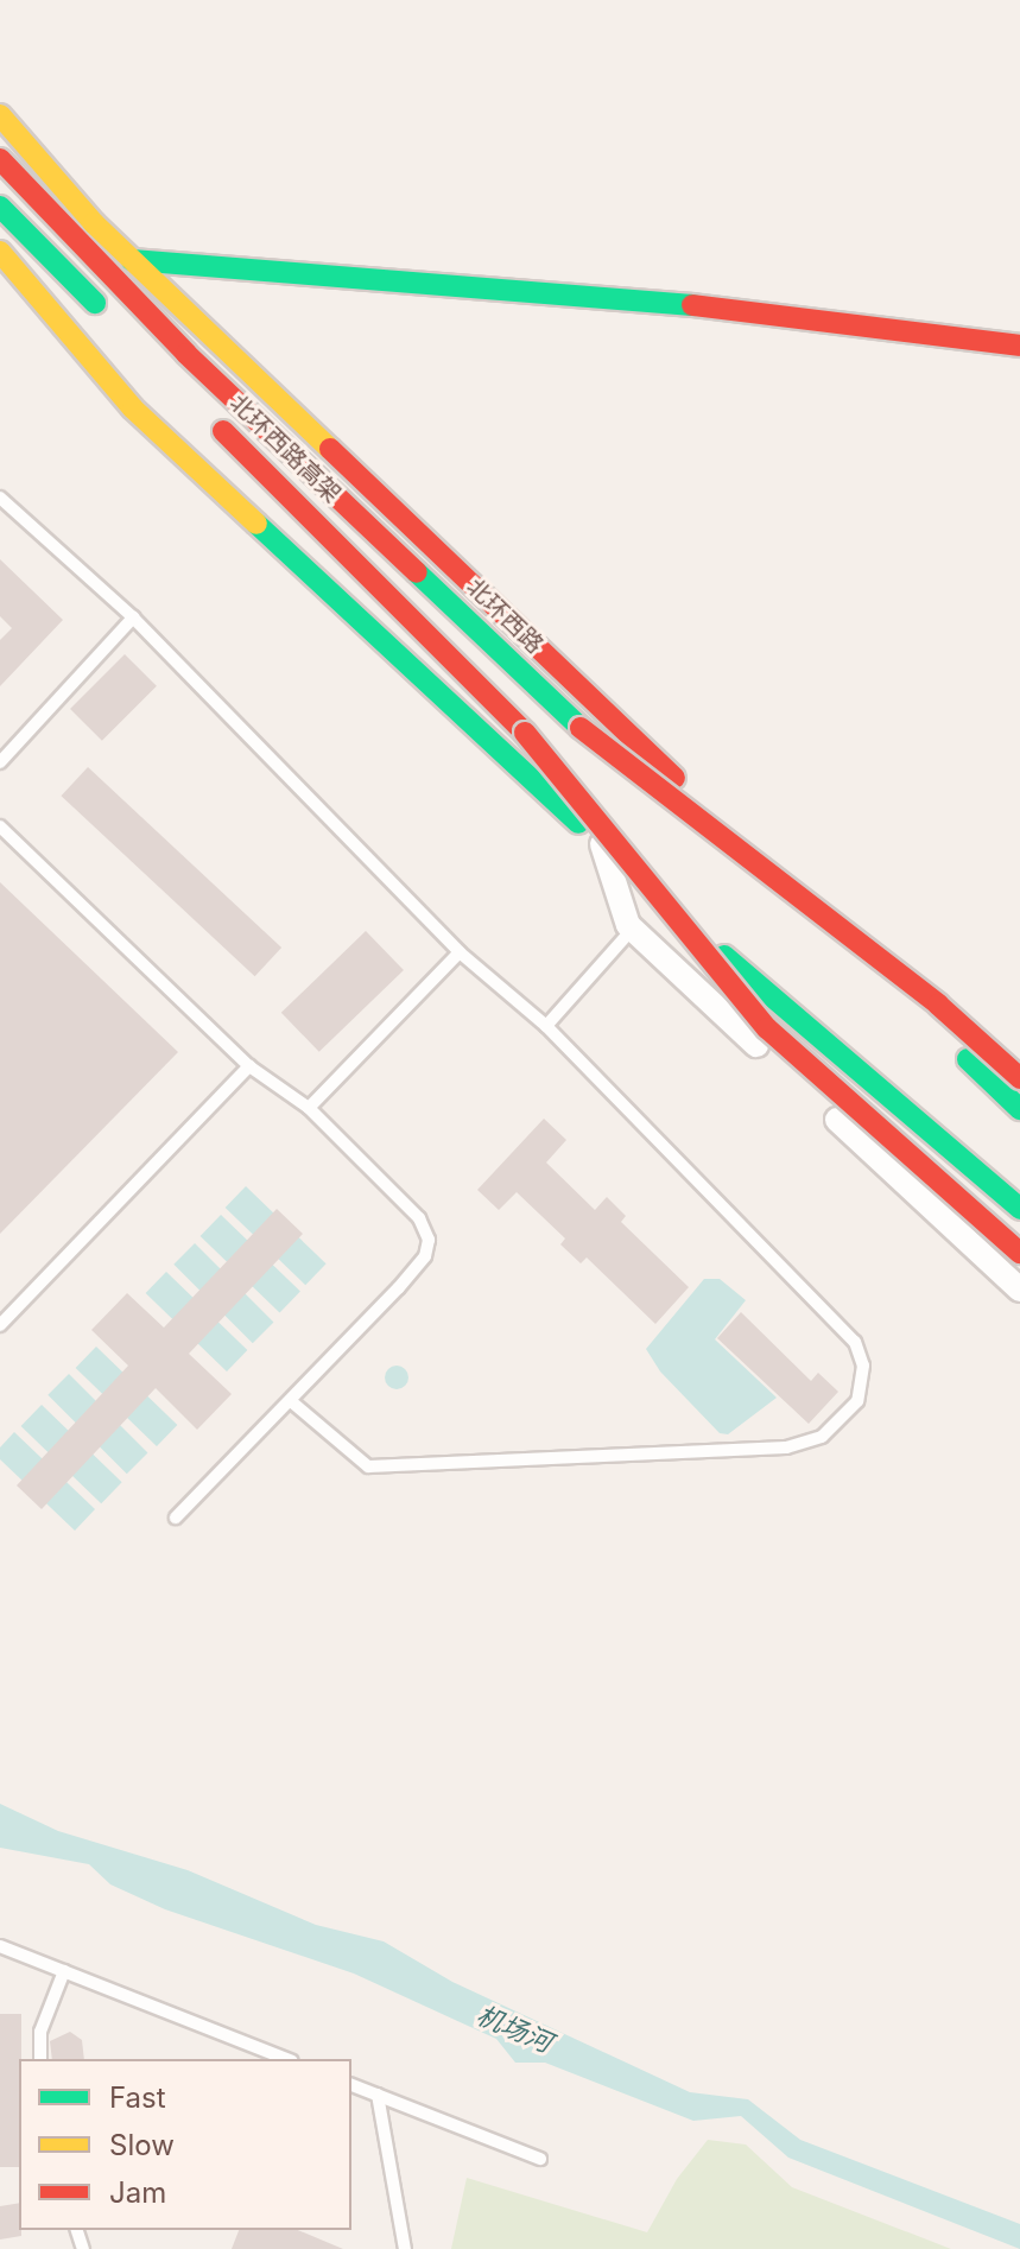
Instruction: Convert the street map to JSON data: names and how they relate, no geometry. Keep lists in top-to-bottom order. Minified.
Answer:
{"streets":{"main road":["北环西路高架","北环西路"]},"water":["机场河"],"legend":["Fast","Slow","Jam"]}
